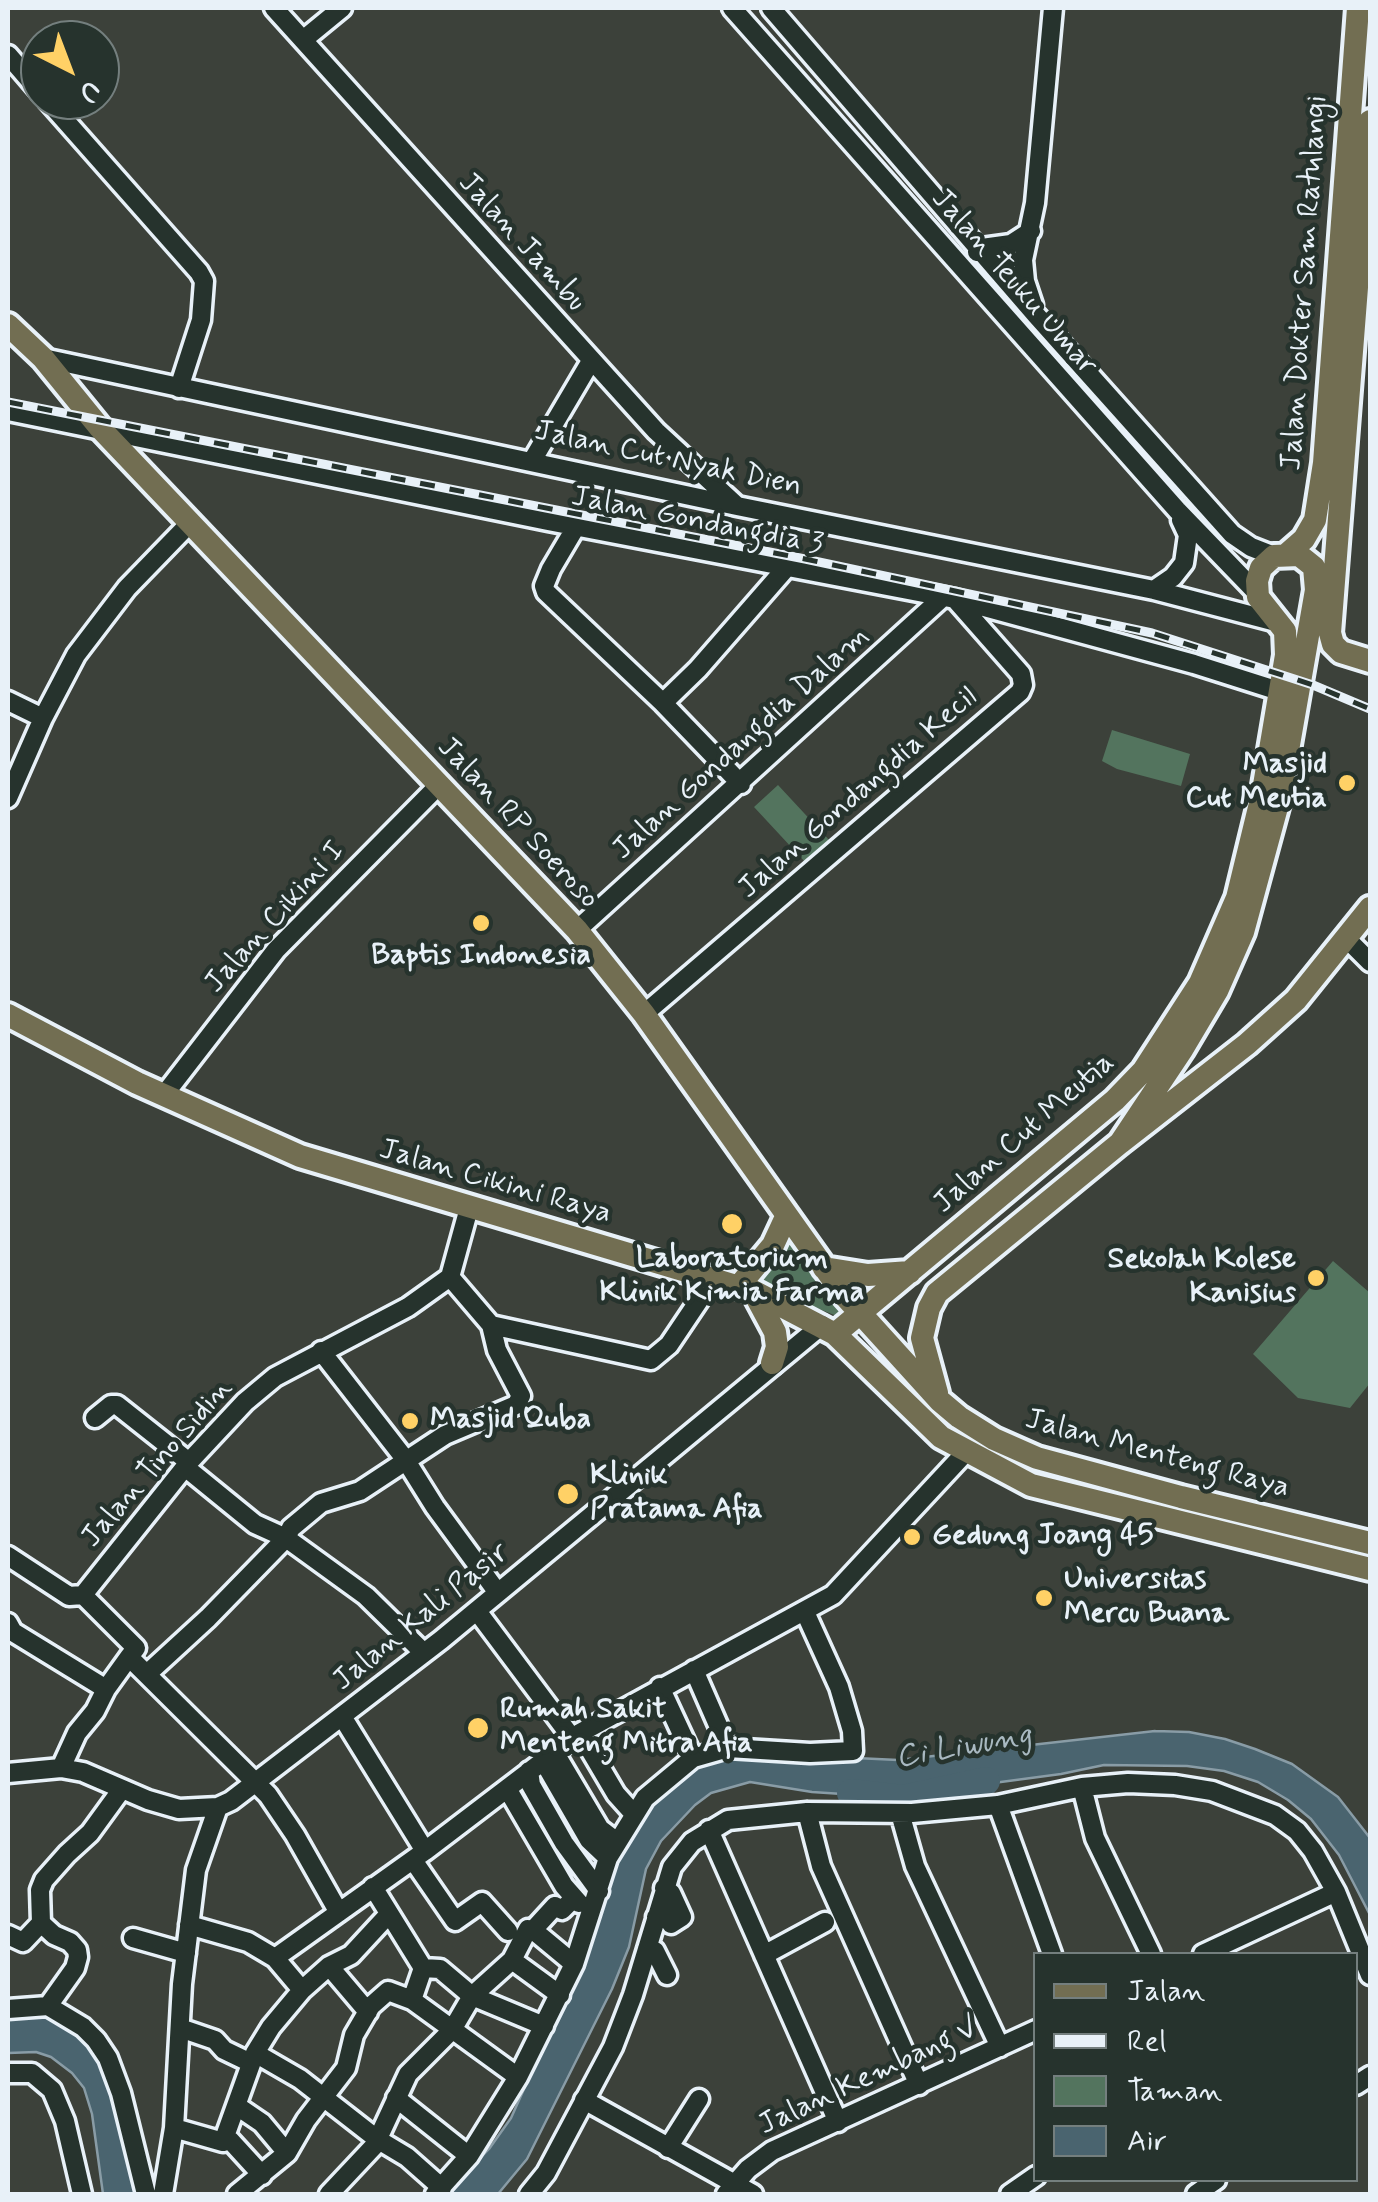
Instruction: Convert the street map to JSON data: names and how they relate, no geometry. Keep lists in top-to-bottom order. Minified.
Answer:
{"streets":{"main road":["Jalan Dokter Sam Ratulangi","Jalan RP Soeroso","Jalan Cut Meutia","Jalan Cikini Raya","Jalan Menteng Raya"],"street":["Jalan Jambu","Jalan Teuku Umar","Jalan Cut Nyak Dien","Jalan Gondangdia 3","Jalan Gondangdia Dalam","Jalan Gondangdia Kecil","Jalan Cikini I","Jalan Tino Sidin","Jalan Kali Pasir","Jalan Kembang V"]},"crossings":[["Jalan Jambu","Jalan Cut Nyak Dien"],["Jalan Teuku Umar","Jalan Dokter Sam Ratulangi"],["Jalan Teuku Umar","Jalan Cut Meutia"],["Jalan Dokter Sam Ratulangi","Jalan Cut Meutia"],["Jalan Cut Nyak Dien","Jalan RP Soeroso"],["Jalan Cut Nyak Dien","Jalan Cut Meutia"],["Jalan Gondangdia 3","Jalan Gondangdia Dalam"],["Jalan Gondangdia 3","Jalan Gondangdia Kecil"],["Jalan Gondangdia 3","Jalan RP Soeroso"],["Jalan Gondangdia 3","Jalan Cut Meutia"],["Jalan Gondangdia Dalam","Jalan Gondangdia Kecil"],["Jalan Gondangdia Dalam","Jalan RP Soeroso"],["Jalan Gondangdia Kecil","Jalan RP Soeroso"],["Jalan RP Soeroso","Jalan Cikini I"],["Jalan RP Soeroso","Jalan Cut Meutia"],["Jalan RP Soeroso","Jalan Menteng Raya"],["Jalan Cikini I","Jalan Cikini Raya"],["Jalan Cut Meutia","Jalan Cikini Raya"],["Jalan Cut Meutia","Jalan Kali Pasir"],["Jalan Cikini Raya","Jalan Menteng Raya"],["Jalan Cikini Raya","Jalan Kali Pasir"]],"water":["Ci Liwung"],"places":["Masjid Cut Meutia","Baptis Indonesia","Laboratorium Klinik Kimia Farma","Sekolah Kolese Kanisius","Masjid Quba","Klinik Pratama Afia","Gedung Joang 45","Universitas Mercu Buana","Rumah Sakit Menteng Mitra Afia"],"legend":["Jalan","Rel","Taman","Air"],"north":"bottom right"}
